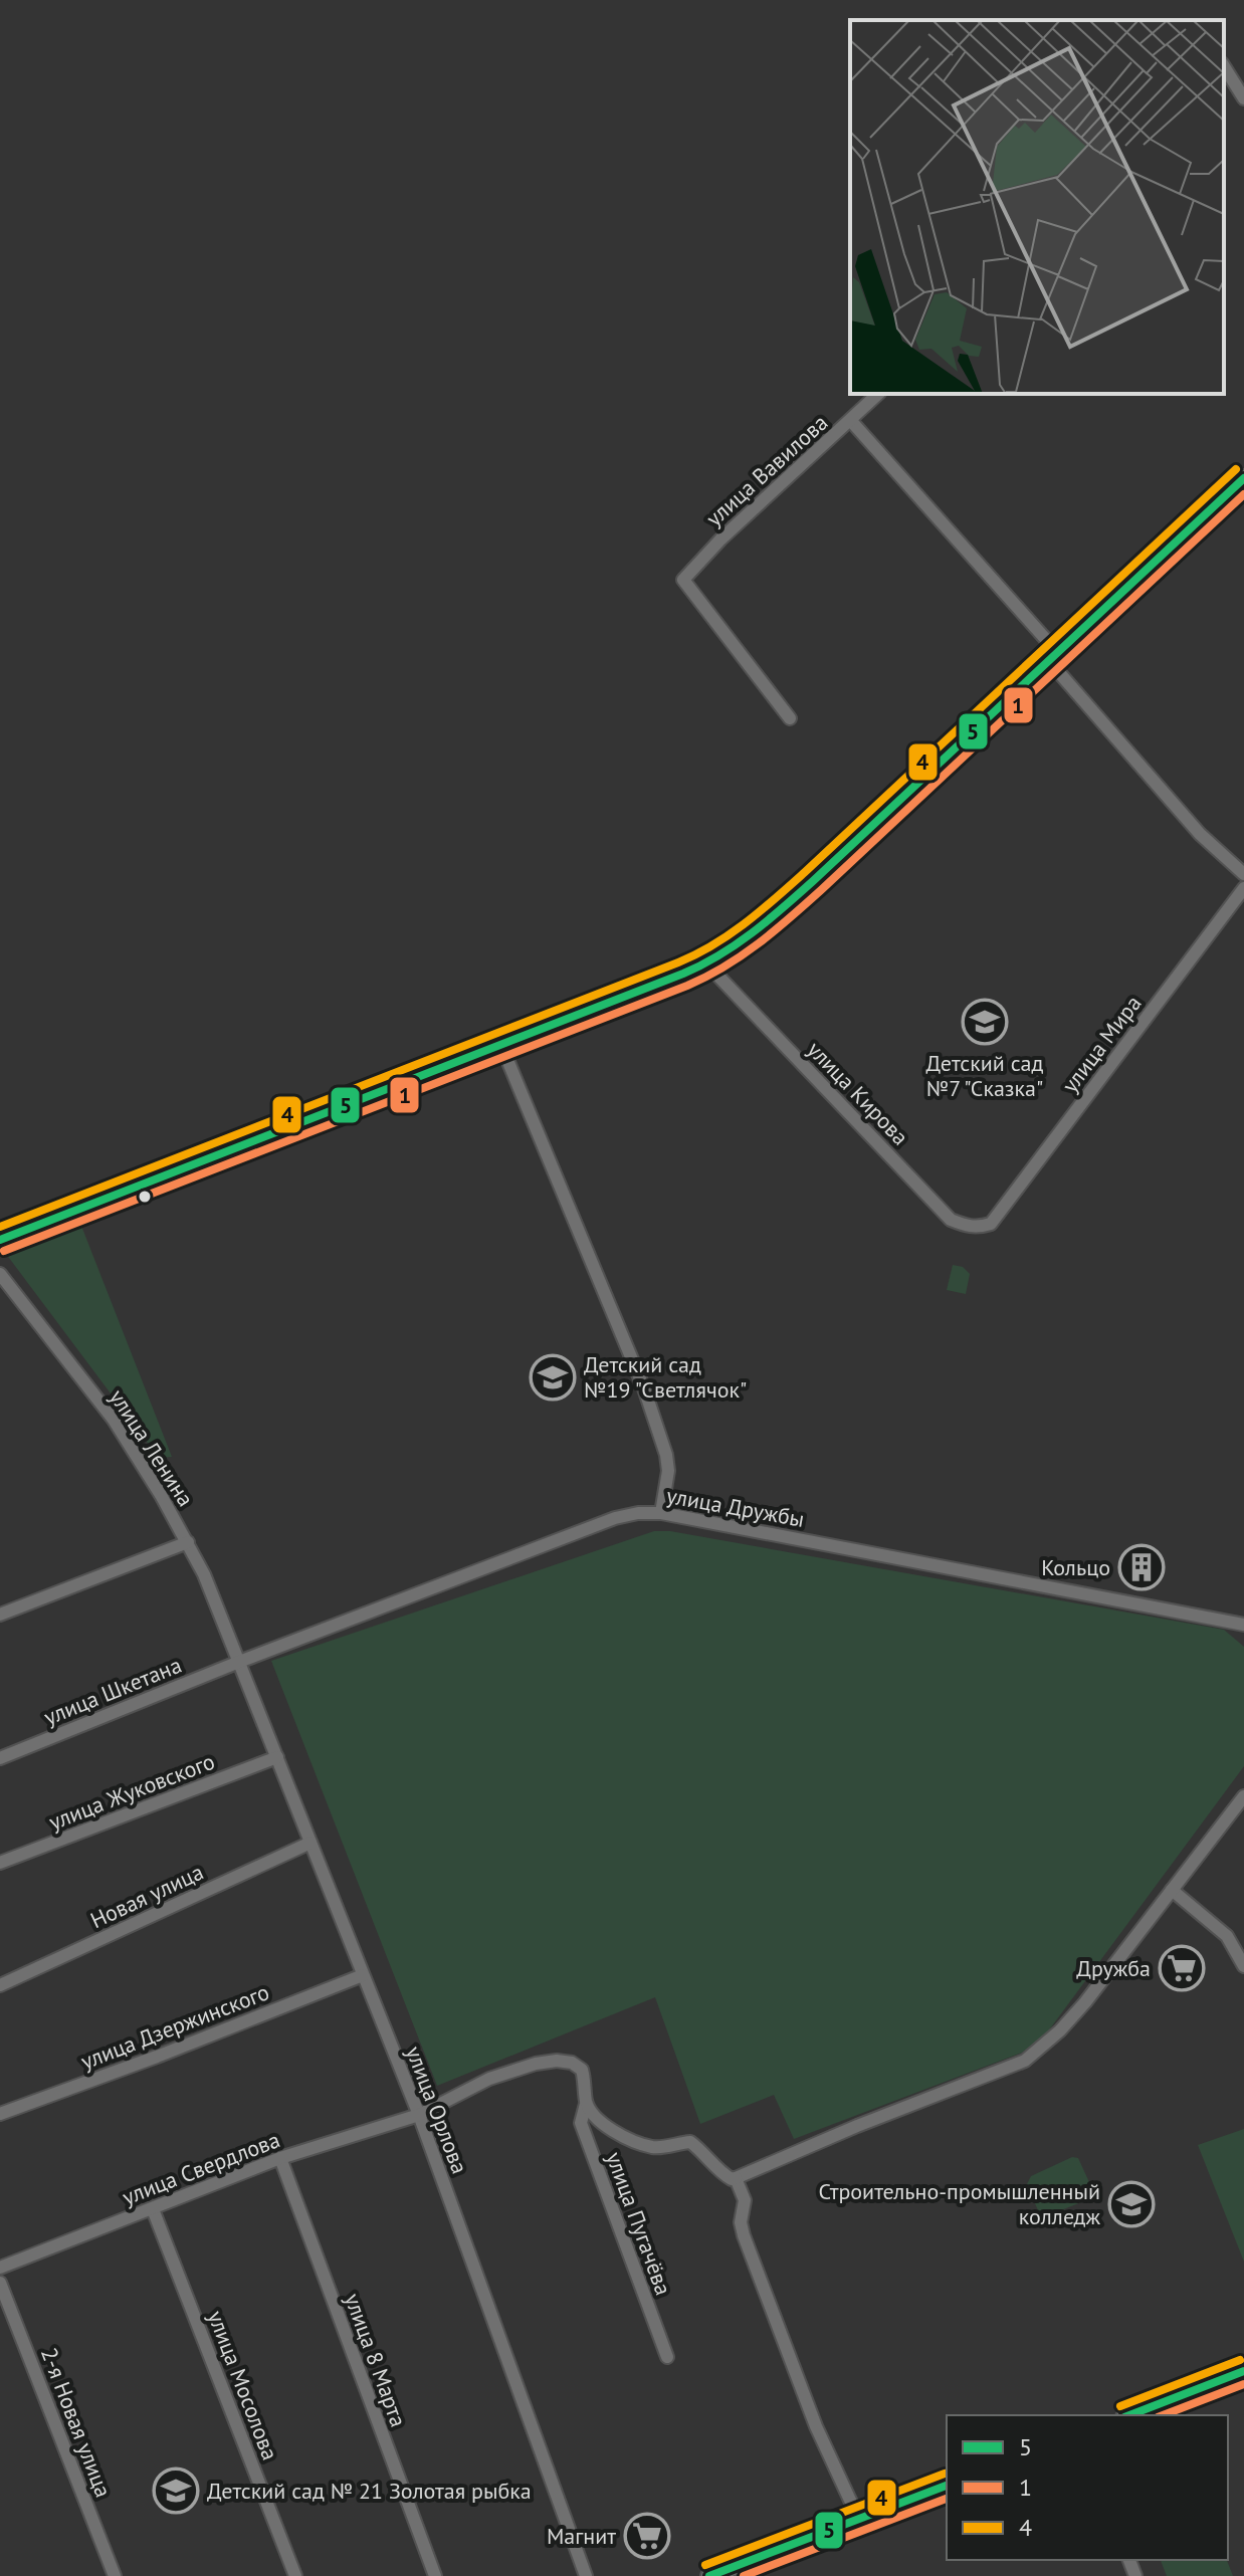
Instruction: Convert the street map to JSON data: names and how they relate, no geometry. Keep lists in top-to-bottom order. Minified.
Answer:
{"streets":{"street":["улица Вавилова","улица Мира","улица Кирова","улица Ленина","улица Дружбы","улица Шкетана","улица Жуковского","Новая улица","улица Дзержинского","улица Орлова","улица Свердлова","улица Пугачёва","улица 8 Марта","улица Мосолова","2-я Новая улица"]},"crossings":[["улица Мира","улица Кирова"],["улица Ленина","улица Дружбы"],["улица Ленина","улица Шкетана"],["улица Ленина","улица Орлова"],["улица Дружбы","улица Шкетана"],["улица Дружбы","улица Орлова"],["улица Шкетана","улица Орлова"],["улица Жуковского","улица Орлова"],["Новая улица","улица Орлова"],["улица Дзержинского","улица Орлова"],["улица Орлова","улица Свердлова"],["улица Орлова","улица Пугачёва"],["улица Свердлова","улица Пугачёва"],["улица Свердлова","улица 8 Марта"],["улица Свердлова","улица Мосолова"]],"places":{"school or university":["Детский сад №7 \"Сказка\"","Детский сад №19 \"Светлячок\"","Строительно-промышленный колледж","Детский сад № 21 Золотая рыбка"],"building":["Кольцо"],"supermarket":["Дружба","Магнит"]},"lines":["transit line 4","transit line 5","transit line 1"],"legend":["5","1","4"]}
